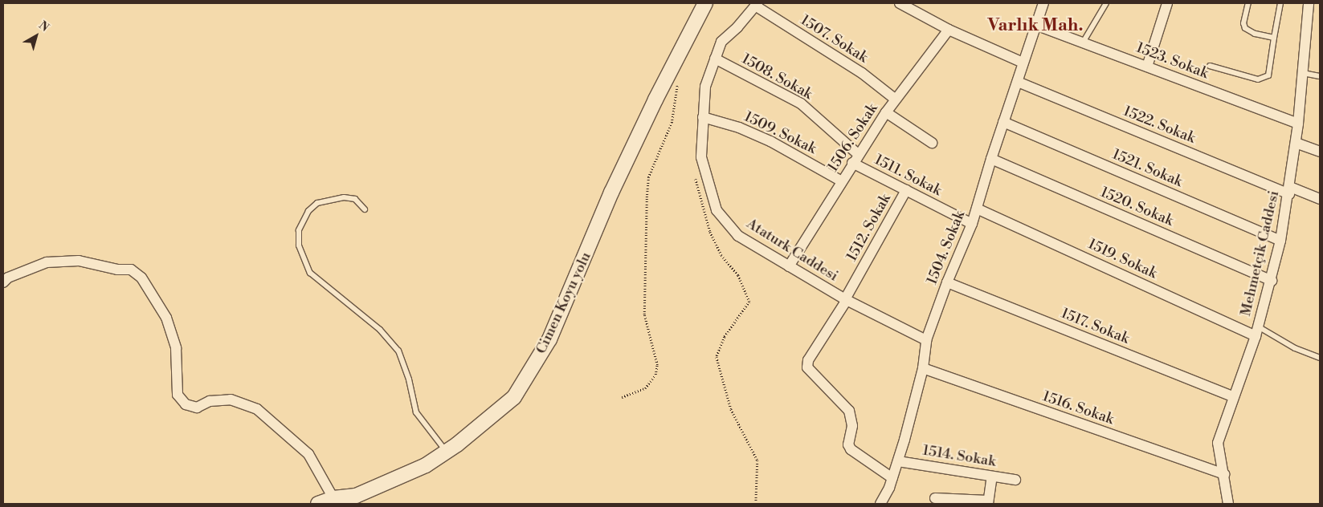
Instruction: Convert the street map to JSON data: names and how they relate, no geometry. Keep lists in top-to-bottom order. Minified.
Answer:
{"streets":{"street":["1507. Sokak","1523. Sokak","1508. Sokak","1522. Sokak","1509. Sokak","1506. Sokak","1521. Sokak","1511. Sokak","1520. Sokak","1512. Sokak","1504. Sokak","Ataturk Caddesi","Mehmetçik Caddesi","1519. Sokak","Cimen Koyu yolu","1517. Sokak","1516. Sokak","1514. Sokak"]},"crossings":[["1507. Sokak","1506. Sokak"],["1507. Sokak","Ataturk Caddesi"],["1523. Sokak","1504. Sokak"],["1523. Sokak","Mehmetçik Caddesi"],["1508. Sokak","1506. Sokak"],["1508. Sokak","Ataturk Caddesi"],["1522. Sokak","1504. Sokak"],["1522. Sokak","Mehmetçik Caddesi"],["1509. Sokak","1506. Sokak"],["1509. Sokak","Ataturk Caddesi"],["1506. Sokak","1511. Sokak"],["1506. Sokak","Ataturk Caddesi"],["1521. Sokak","1504. Sokak"],["1521. Sokak","Mehmetçik Caddesi"],["1511. Sokak","1512. Sokak"],["1511. Sokak","1504. Sokak"],["1520. Sokak","1504. Sokak"],["1520. Sokak","Mehmetçik Caddesi"],["1512. Sokak","1504. Sokak"],["1512. Sokak","Ataturk Caddesi"],["1504. Sokak","Ataturk Caddesi"],["1504. Sokak","1519. Sokak"],["1504. Sokak","1517. Sokak"],["1504. Sokak","1516. Sokak"],["1504. Sokak","1514. Sokak"],["Mehmetçik Caddesi","1519. Sokak"],["Mehmetçik Caddesi","1517. Sokak"],["Mehmetçik Caddesi","1516. Sokak"]],"districts":["Varlık Mah."],"north":"top right"}
